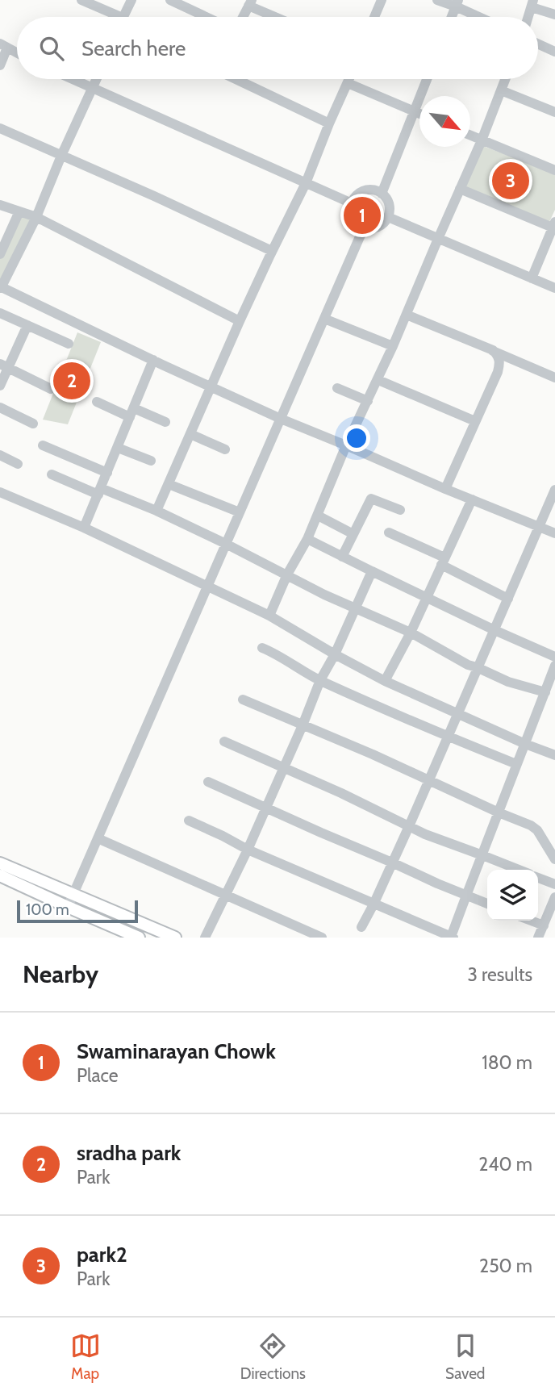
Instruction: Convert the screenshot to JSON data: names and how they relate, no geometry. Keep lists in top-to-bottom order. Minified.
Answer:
{"scale_bar":"100 m","north":"bottom right","page":{"search":"Search here","pins":["3","1","2"],"scale":"100 m","heading":["Nearby","3 results"],"list":[{"mark":"1","name":"Swaminarayan Chowk","note":"Place","value":"180 m"},{"mark":"2","name":"sradha park","note":"Park","value":"240 m"},{"mark":"3","name":"park2","note":"Park","value":"250 m"}],"nav":["Map","Directions","Saved"]}}
